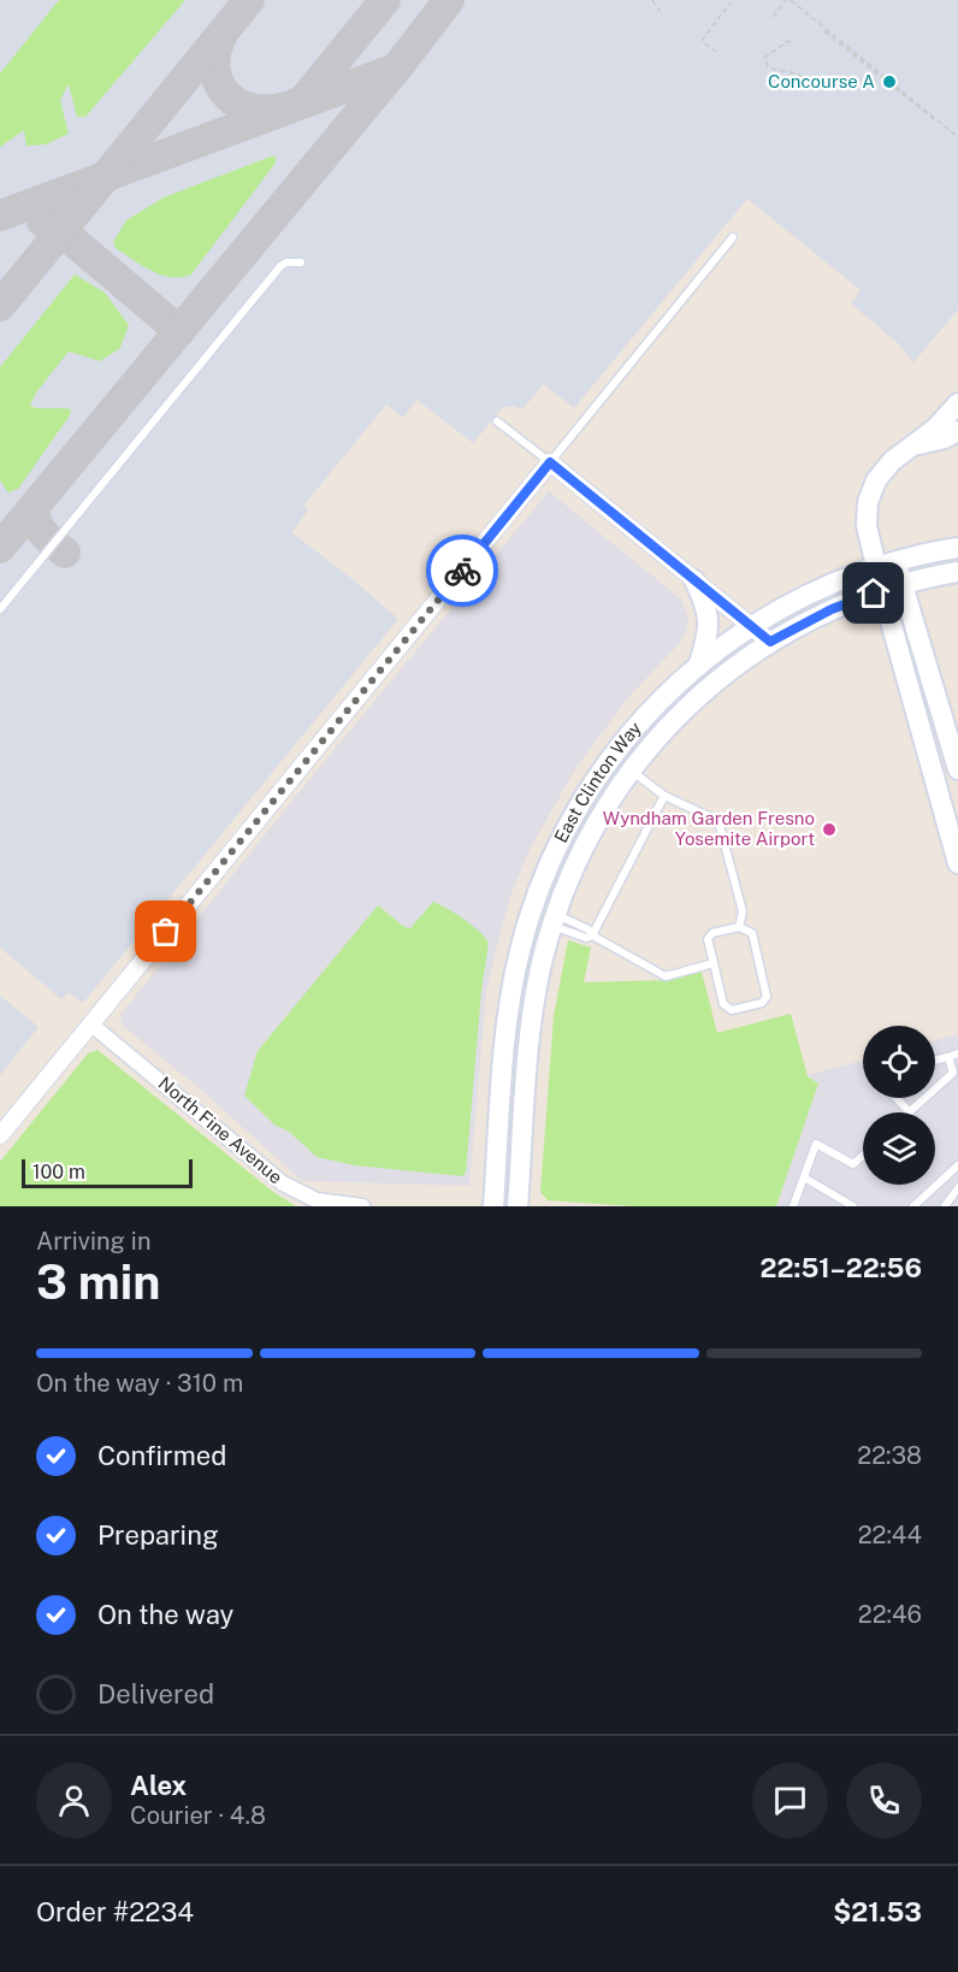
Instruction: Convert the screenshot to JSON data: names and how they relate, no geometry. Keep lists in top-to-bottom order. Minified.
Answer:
{"streets":{"main road":["East Clinton Way"],"street":["North Fine Avenue"]},"places":["Concourse A","Wyndham Garden Fresno Yosemite Airport"],"scale_bar":"100 m","page":{"scale":"100 m","heading":["3 min","Arriving in","22:51–22:56"],"panel":["Alex","Courier · 4.8","Order #2234","$21.53"],"bar":"On the way · 310 m","list":[["Confirmed","22:38"],["Preparing","22:44"],["On the way","22:46"],"Delivered"]}}
